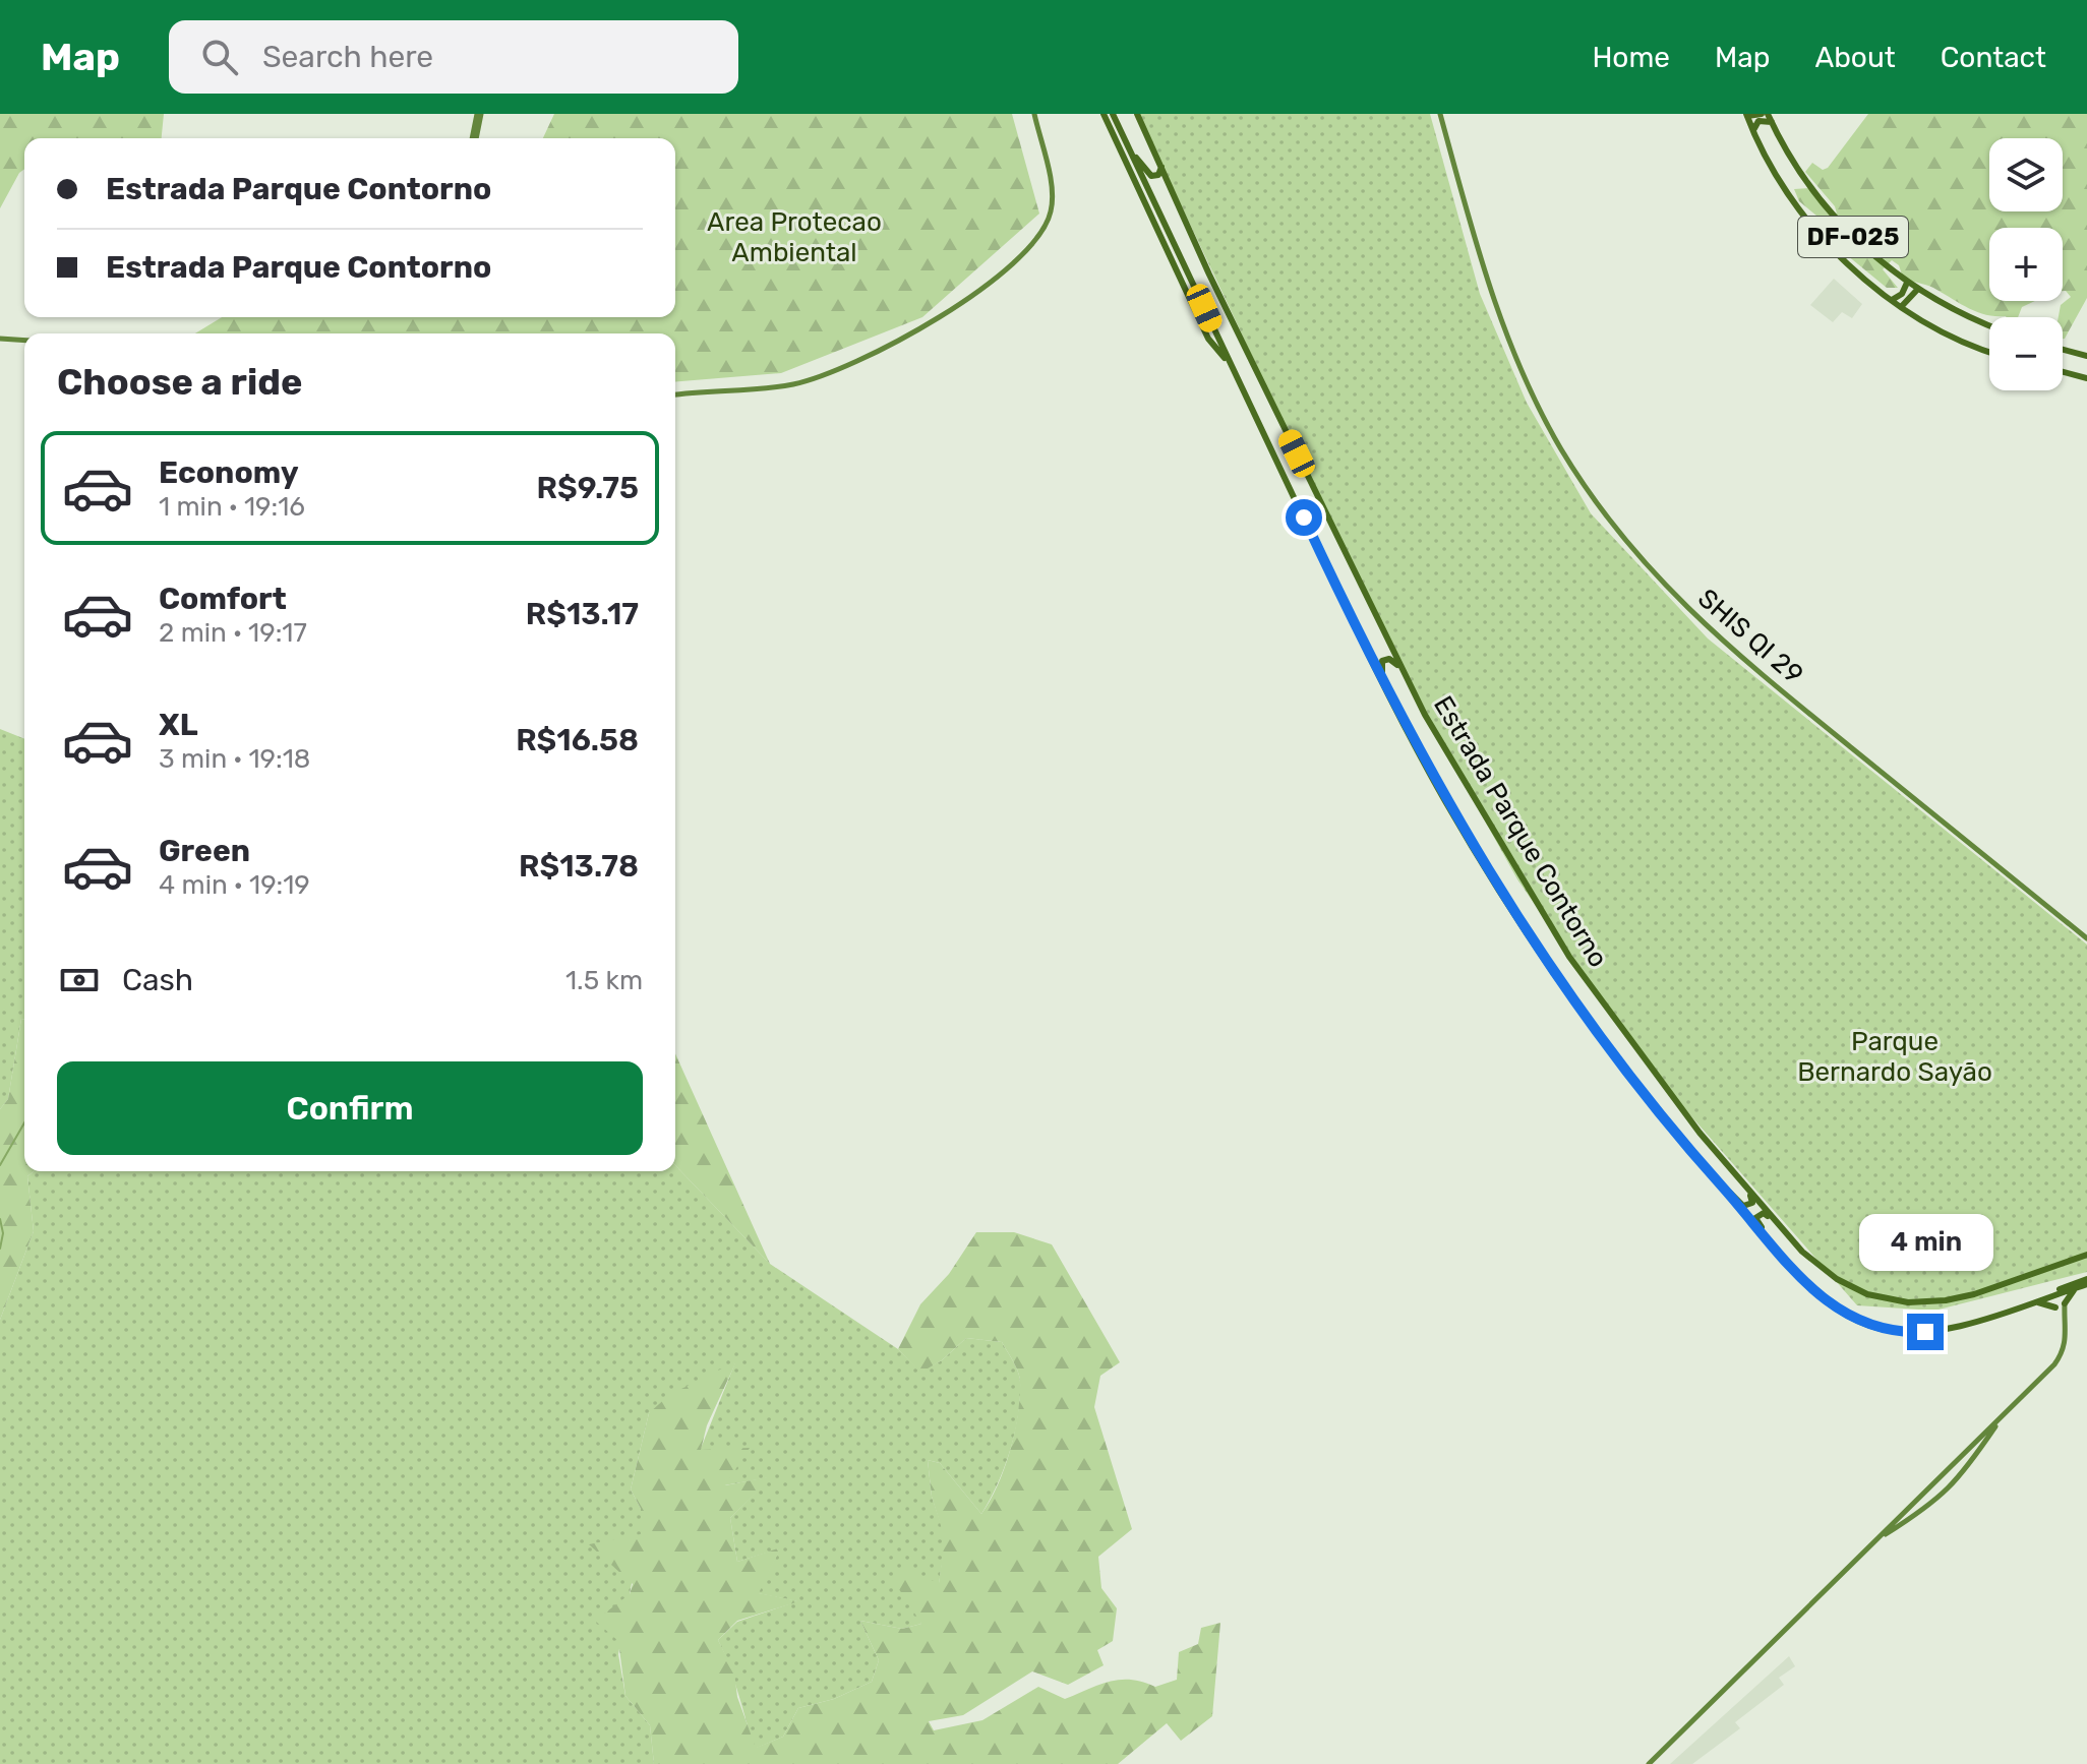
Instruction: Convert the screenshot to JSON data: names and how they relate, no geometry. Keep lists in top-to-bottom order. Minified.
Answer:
{"streets":{"main road":["DF-025","Estrada Parque Contorno"],"street":["SHIS QI 29"]},"parks":["Area Protecao Ambiental","Parque Bernardo Sayão"],"page":{"header":"Map","search":"Search here","nav":["Home","Map","About","Contact"],"map_buttons":["+","−"],"banner":["Estrada Parque Contorno","Estrada Parque Contorno"],"heading":"Choose a ride","list":[{"name":"Economy","note":"1 min · 19:16","value":"R$9.75"},{"name":"Comfort","note":"2 min · 19:17","value":"R$13.17"},{"name":"XL","note":"3 min · 19:18","value":"R$16.58"},{"name":"Green","note":"4 min · 19:19","value":"R$13.78"}],"pay":["Cash","1.5 km"],"buttons":"Confirm","bubble":"4 min"}}
